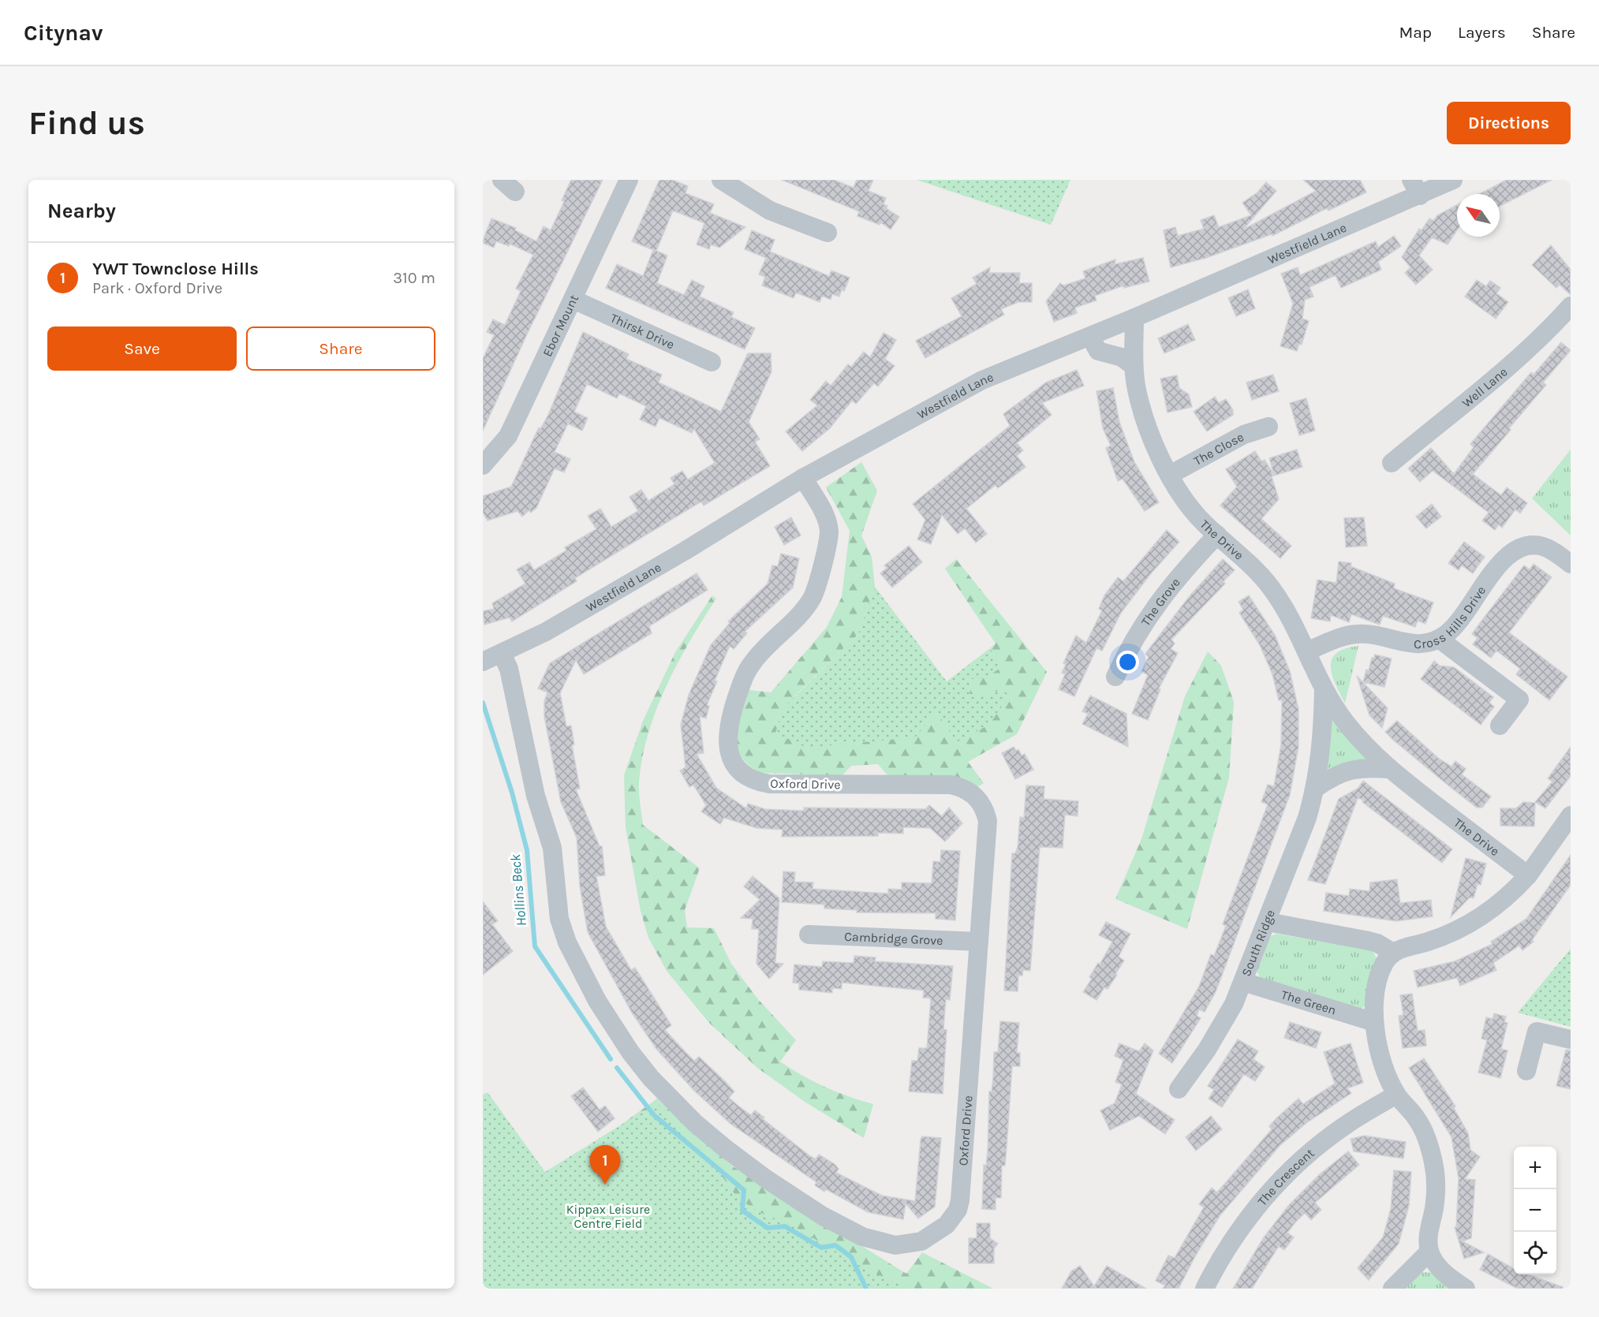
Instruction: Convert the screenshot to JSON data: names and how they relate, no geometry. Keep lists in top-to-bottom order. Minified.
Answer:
{"streets":{"street":["Westfield Lane","Ebor Mount","Thirsk Drive","Well Lane","The Close","The Drive","The Grove","Cross Hills Drive","Oxford Drive","Cambridge Grove","South Ridge","The Green","The Crescent"]},"crossings":[["Westfield Lane","The Drive"],["Westfield Lane","Oxford Drive"],["Ebor Mount","Thirsk Drive"],["The Close","The Drive"],["The Drive","The Grove"],["The Drive","Cross Hills Drive"],["The Drive","South Ridge"],["Oxford Drive","Cambridge Grove"],["South Ridge","The Green"]],"water":["Hollins Beck"],"parks":["Kippax Leisure Centre Field"],"north":"top left","page":{"header":"Citynav","nav":["Map","Layers","Share"],"buttons":["Directions",["Save","Share"]],"title":"Find us","heading":"Nearby","list":[{"mark":"1","name":"YWT Townclose Hills","note":"Park · Oxford Drive","value":"310 m"}],"pins":"1","map_buttons":["+","−"]}}
